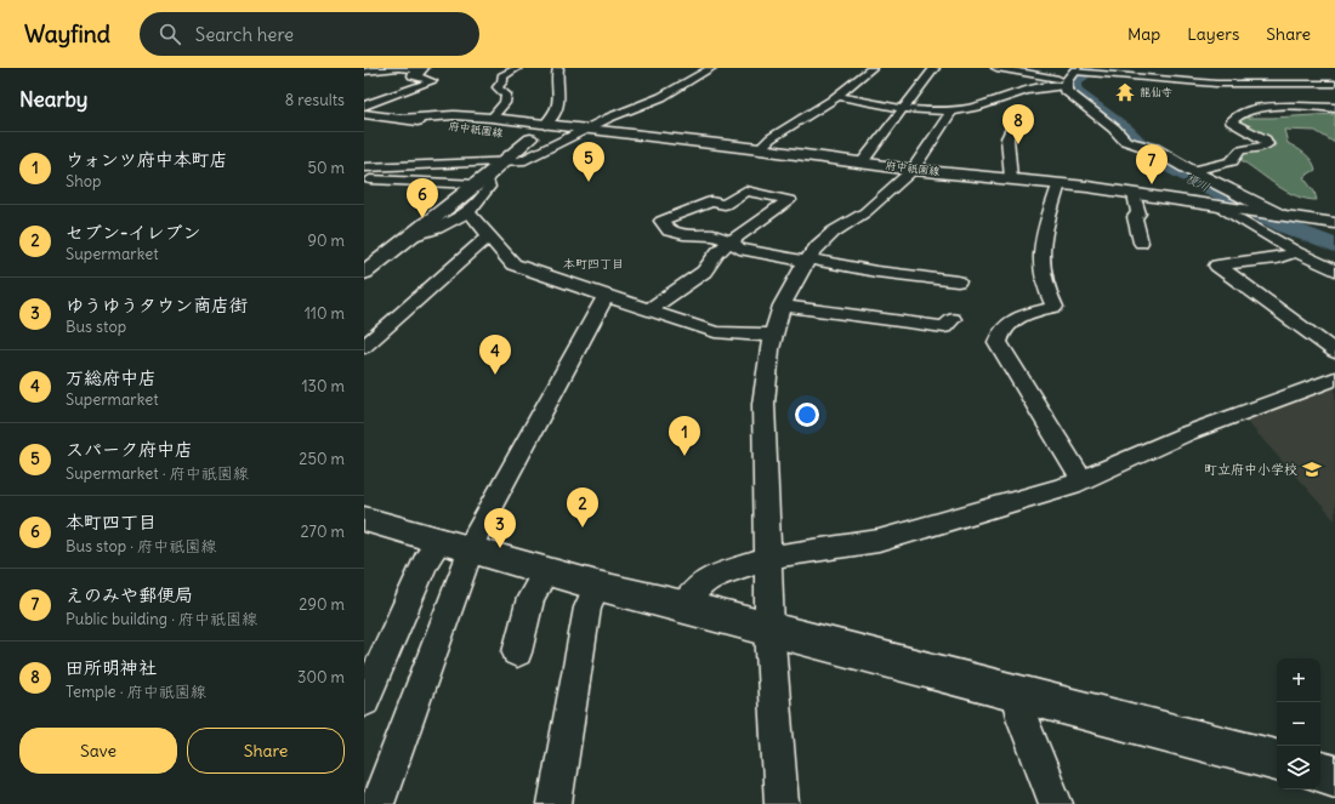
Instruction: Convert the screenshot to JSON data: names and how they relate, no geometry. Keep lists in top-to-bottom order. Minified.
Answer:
{"streets":{"street":["府中祇園線"]},"districts":["本町四丁目"],"water":["榎川"],"places":{"temple":["龍仙寺"],"school or university":["町立府中小学校"]},"page":{"header":"Wayfind","search":"Search here","nav":["Map","Layers","Share"],"heading":["Nearby","8 results"],"pins":["8","5","7","6","4","1","2","3"],"list":[{"mark":"1","name":"ウォンツ府中本町店","note":"Shop","value":"50 m"},{"mark":"2","name":"セブン-イレブン","note":"Supermarket","value":"90 m"},{"mark":"3","name":"ゆうゆうタウン商店街","note":"Bus stop","value":"110 m"},{"mark":"4","name":"万総府中店","note":"Supermarket","value":"130 m"},{"mark":"5","name":"スパーク府中店","note":"Supermarket · 府中祇園線","value":"250 m"},{"mark":"6","name":"本町四丁目","note":"Bus stop · 府中祇園線","value":"270 m"},{"mark":"7","name":"えのみや郵便局","note":"Public building · 府中祇園線","value":"290 m"},{"mark":"8","name":"田所明神社","note":"Temple · 府中祇園線","value":"300 m"}],"map_buttons":["+","−"],"buttons":["Save","Share"]}}
